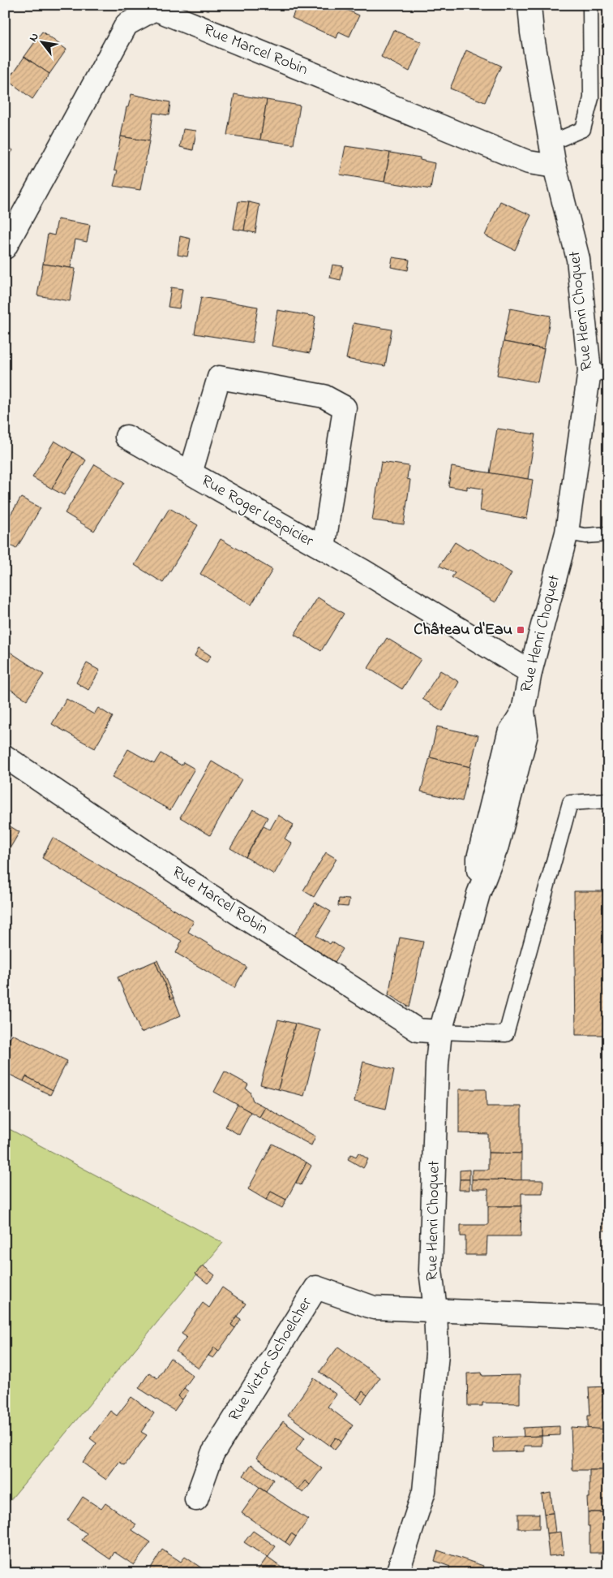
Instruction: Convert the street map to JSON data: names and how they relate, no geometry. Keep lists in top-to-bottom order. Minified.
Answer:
{"streets":{"street":["Rue Marcel Robin","Rue Henri Choquet","Rue Roger Lespicier","Rue Victor Schoelcher"]},"crossings":[["Rue Marcel Robin","Rue Henri Choquet"],["Rue Henri Choquet","Rue Roger Lespicier"],["Rue Henri Choquet","Rue Victor Schoelcher"]],"places":{"transit":["Château d'Eau"]},"north":"top left"}
